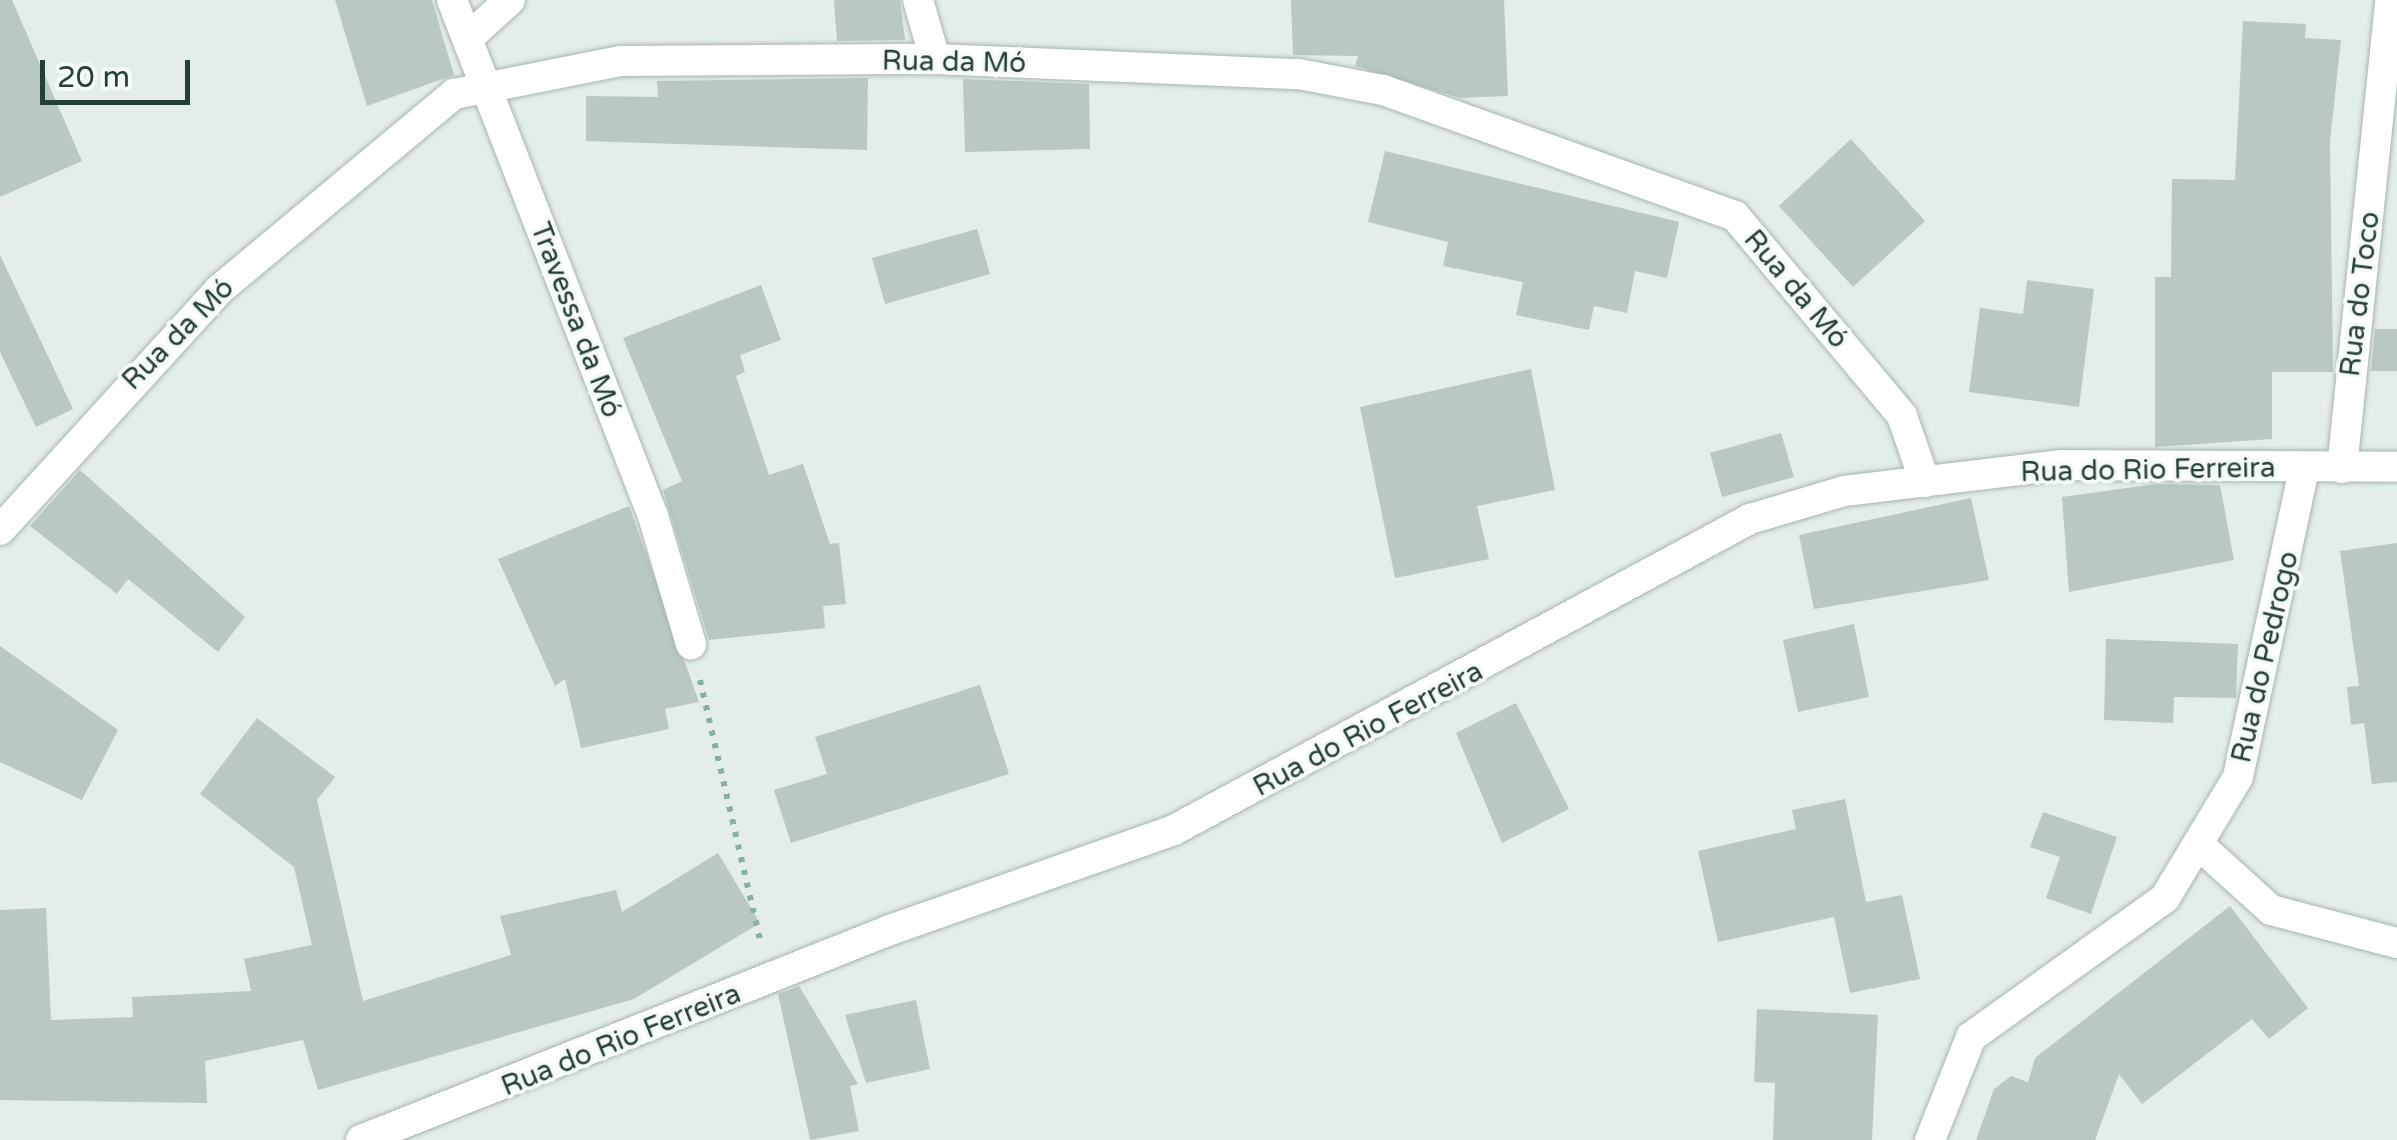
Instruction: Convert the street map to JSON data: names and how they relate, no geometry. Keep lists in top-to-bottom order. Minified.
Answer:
{"streets":{"street":["Rua da Mó","Rua do Toco","Travessa da Mó","Rua do Rio Ferreira","Rua do Pedrogo"]},"crossings":[["Rua da Mó","Travessa da Mó"],["Rua da Mó","Rua do Rio Ferreira"],["Rua do Toco","Rua do Rio Ferreira"],["Rua do Rio Ferreira","Rua do Pedrogo"]],"scale_bar":"20 m"}
